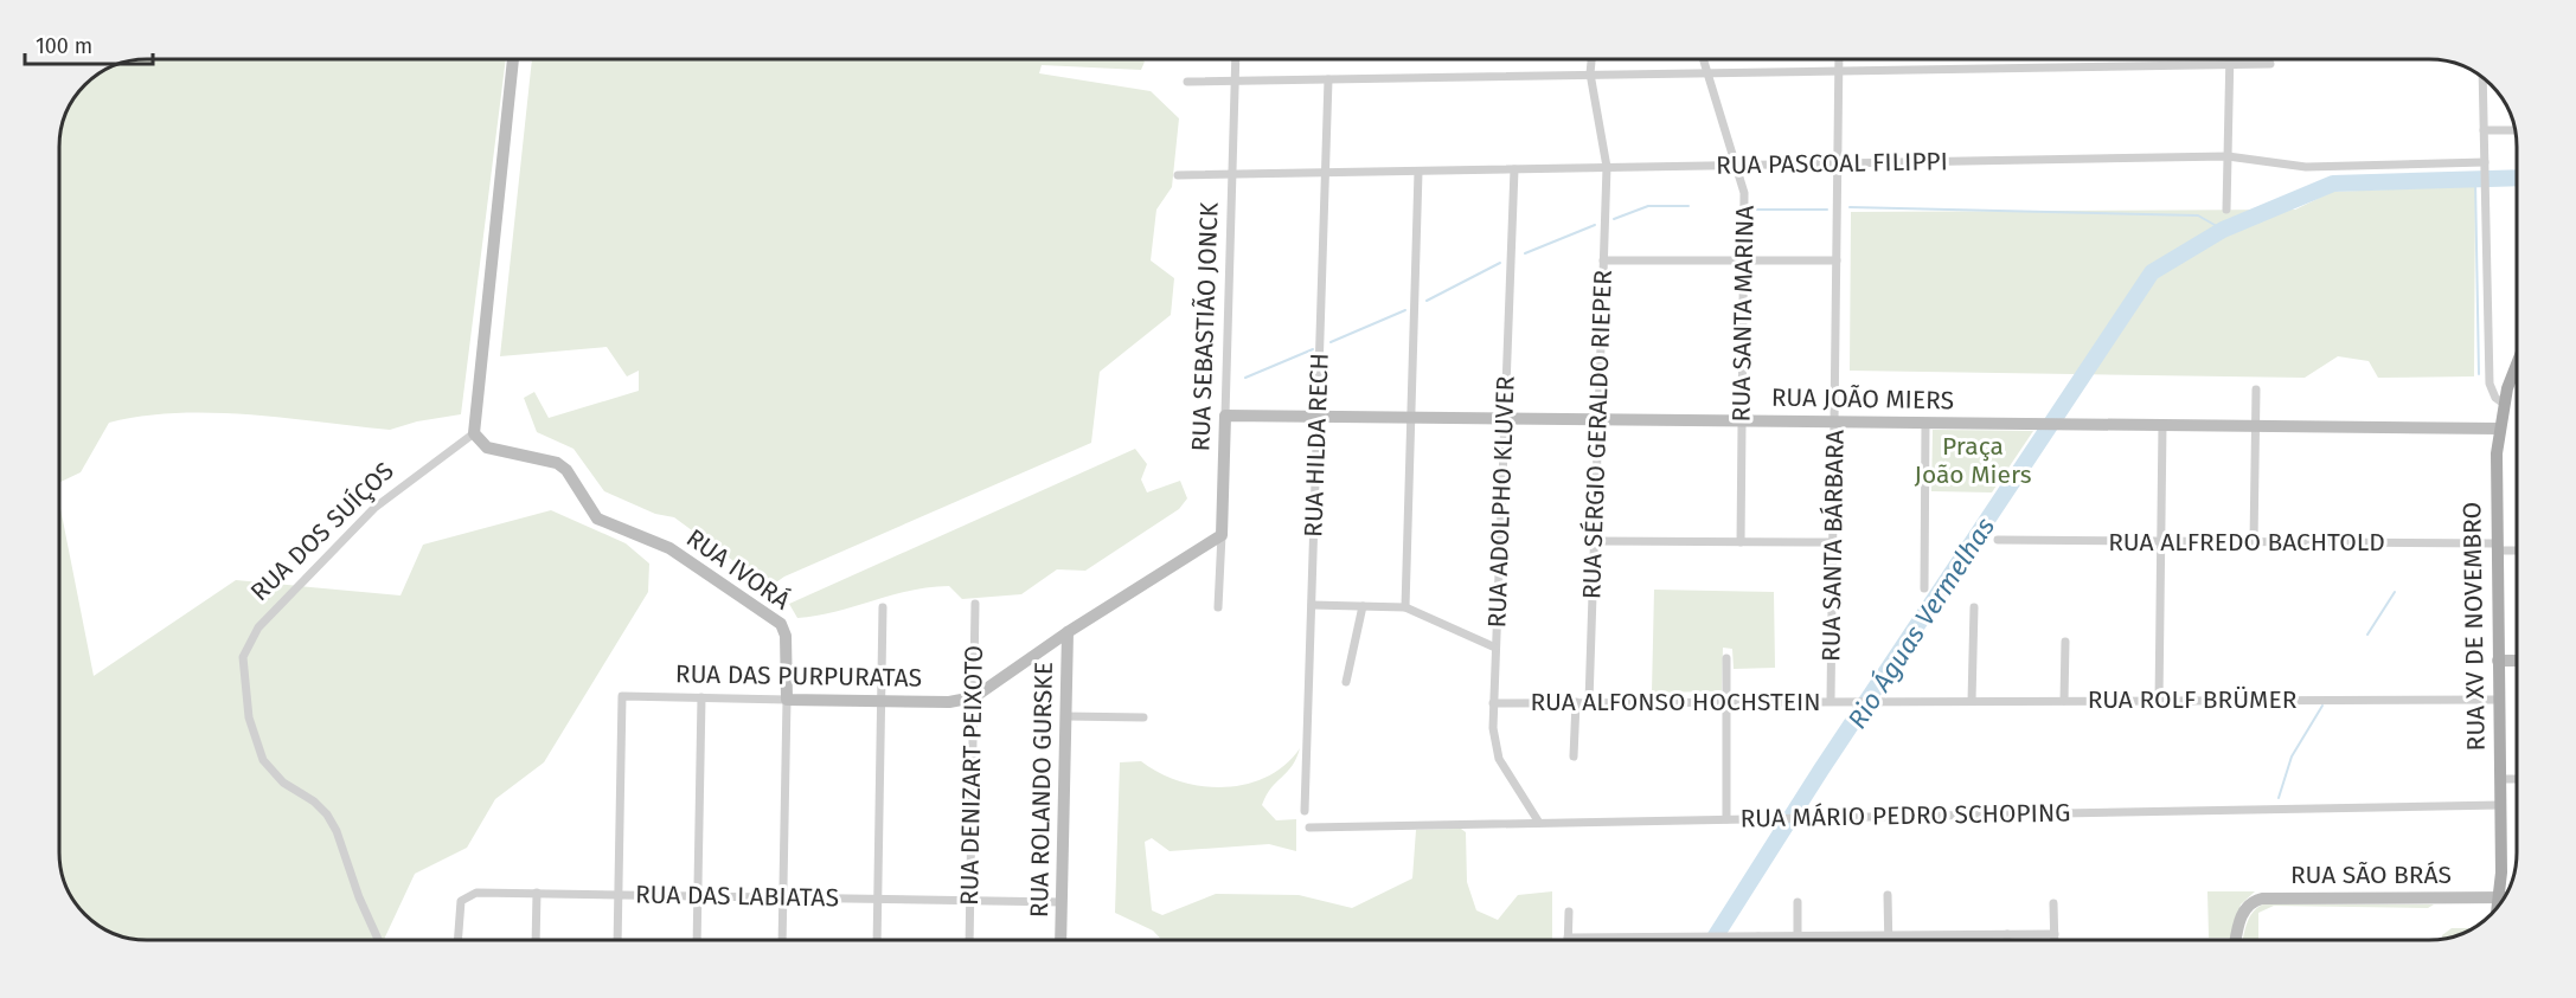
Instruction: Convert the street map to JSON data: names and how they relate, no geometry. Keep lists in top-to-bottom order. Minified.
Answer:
{"streets":{"main road":["RUA XV DE NOVEMBRO"],"street":["RUA PASCOAL FILIPPI","RUA SANTA MARINA","RUA SEBASTIÃO JONCK","RUA JOÃO MIERS","RUA SÉRGIO GERALDO RIEPER","RUA HILDA RECH","RUA ADOLPHO KLUVER","RUA DOS SUÍÇOS","RUA ALFREDO BACHTOLD","RUA SANTA BÁRBARA","RUA IVORÁ","RUA DAS PURPURATAS","RUA ROLF BRÜMER","RUA ALFONSO HOCHSTEIN","RUA DENIZART PEIXOTO","RUA ROLANDO GURSKE","RUA MÁRIO PEDRO SCHOPING","RUA SÃO BRÁS","RUA DAS LABIATAS"]},"crossings":[["RUA PASCOAL FILIPPI","RUA SANTA MARINA"],["RUA PASCOAL FILIPPI","RUA SEBASTIÃO JONCK"],["RUA PASCOAL FILIPPI","RUA SÉRGIO GERALDO RIEPER"],["RUA PASCOAL FILIPPI","RUA HILDA RECH"],["RUA PASCOAL FILIPPI","RUA ADOLPHO KLUVER"],["RUA PASCOAL FILIPPI","RUA SANTA BÁRBARA"],["RUA SANTA MARINA","RUA JOÃO MIERS"],["RUA SEBASTIÃO JONCK","RUA JOÃO MIERS"],["RUA JOÃO MIERS","RUA SÉRGIO GERALDO RIEPER"],["RUA JOÃO MIERS","RUA HILDA RECH"],["RUA JOÃO MIERS","RUA ADOLPHO KLUVER"],["RUA JOÃO MIERS","RUA SANTA BÁRBARA"],["RUA JOÃO MIERS","RUA XV DE NOVEMBRO"],["RUA SÉRGIO GERALDO RIEPER","RUA ALFONSO HOCHSTEIN"],["RUA ADOLPHO KLUVER","RUA ALFONSO HOCHSTEIN"],["RUA ADOLPHO KLUVER","RUA MÁRIO PEDRO SCHOPING"],["RUA DOS SUÍÇOS","RUA IVORÁ"],["RUA ALFREDO BACHTOLD","RUA XV DE NOVEMBRO"],["RUA SANTA BÁRBARA","RUA ALFONSO HOCHSTEIN"],["RUA IVORÁ","RUA DAS PURPURATAS"],["RUA IVORÁ","RUA DAS LABIATAS"],["RUA XV DE NOVEMBRO","RUA ROLF BRÜMER"],["RUA XV DE NOVEMBRO","RUA MÁRIO PEDRO SCHOPING"],["RUA XV DE NOVEMBRO","RUA SÃO BRÁS"],["RUA DAS PURPURATAS","RUA DENIZART PEIXOTO"],["RUA DAS PURPURATAS","RUA DAS LABIATAS"],["RUA ROLF BRÜMER","RUA ALFONSO HOCHSTEIN"],["RUA DENIZART PEIXOTO","RUA DAS LABIATAS"],["RUA ROLANDO GURSKE","RUA DAS LABIATAS"]],"water":["Rio Águas Vermelhas"],"parks":["Praça João Miers"],"scale_bar":"100 m"}
